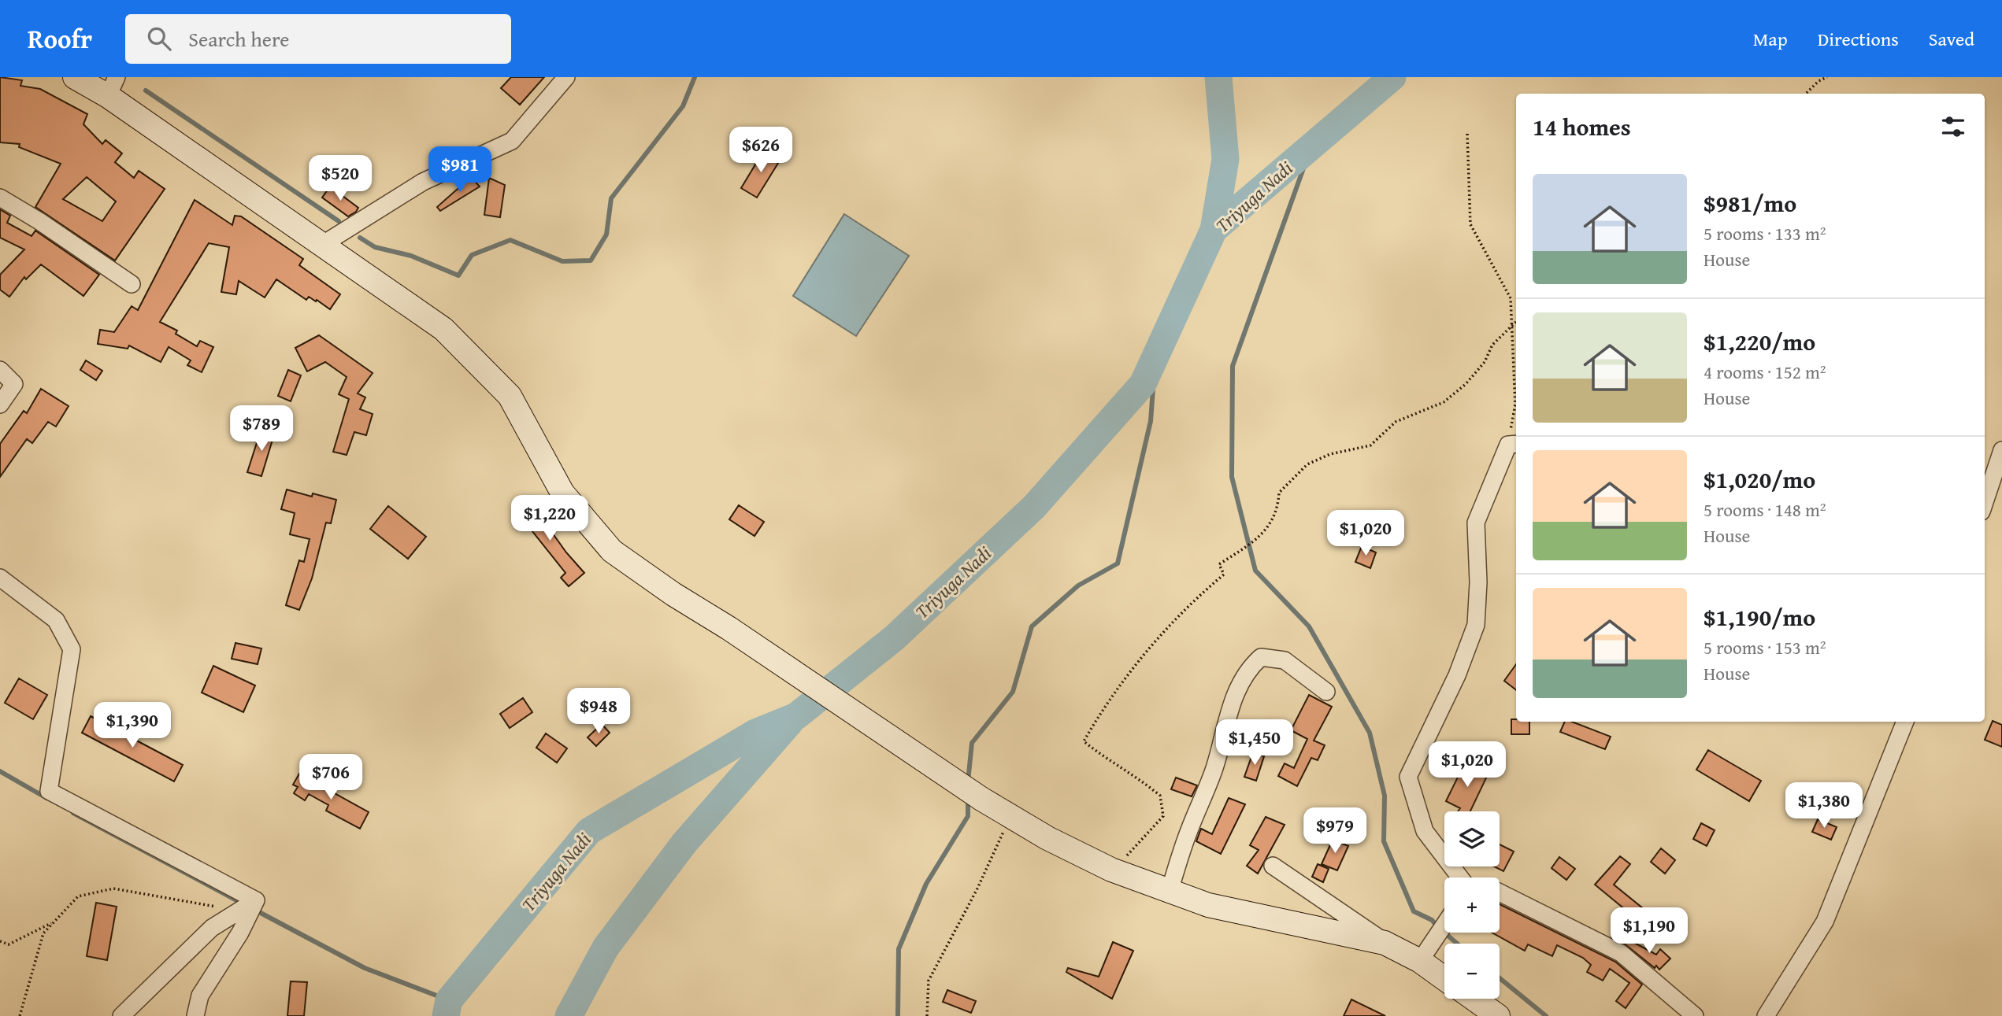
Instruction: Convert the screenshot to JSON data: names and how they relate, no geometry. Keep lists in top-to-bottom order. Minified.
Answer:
{"water":["Triyuga Nadi"],"page":{"header":"Roofr","search":"Search here","nav":["Map","Directions","Saved"],"heading":"14 homes","price":["$626","$981","$520","$789","$1,220","$1,020","$948","$1,390","$1,450","$1,020","$706","$1,380","$979","$1,190"],"list":[{"name":"$981/mo","note":"5 rooms · 133 m² · House"},{"name":"$1,220/mo","note":"4 rooms · 152 m² · House"},{"name":"$1,020/mo","note":"5 rooms · 148 m² · House"},{"name":"$1,190/mo","note":"5 rooms · 153 m² · House"}],"map_buttons":["+","−"]}}
